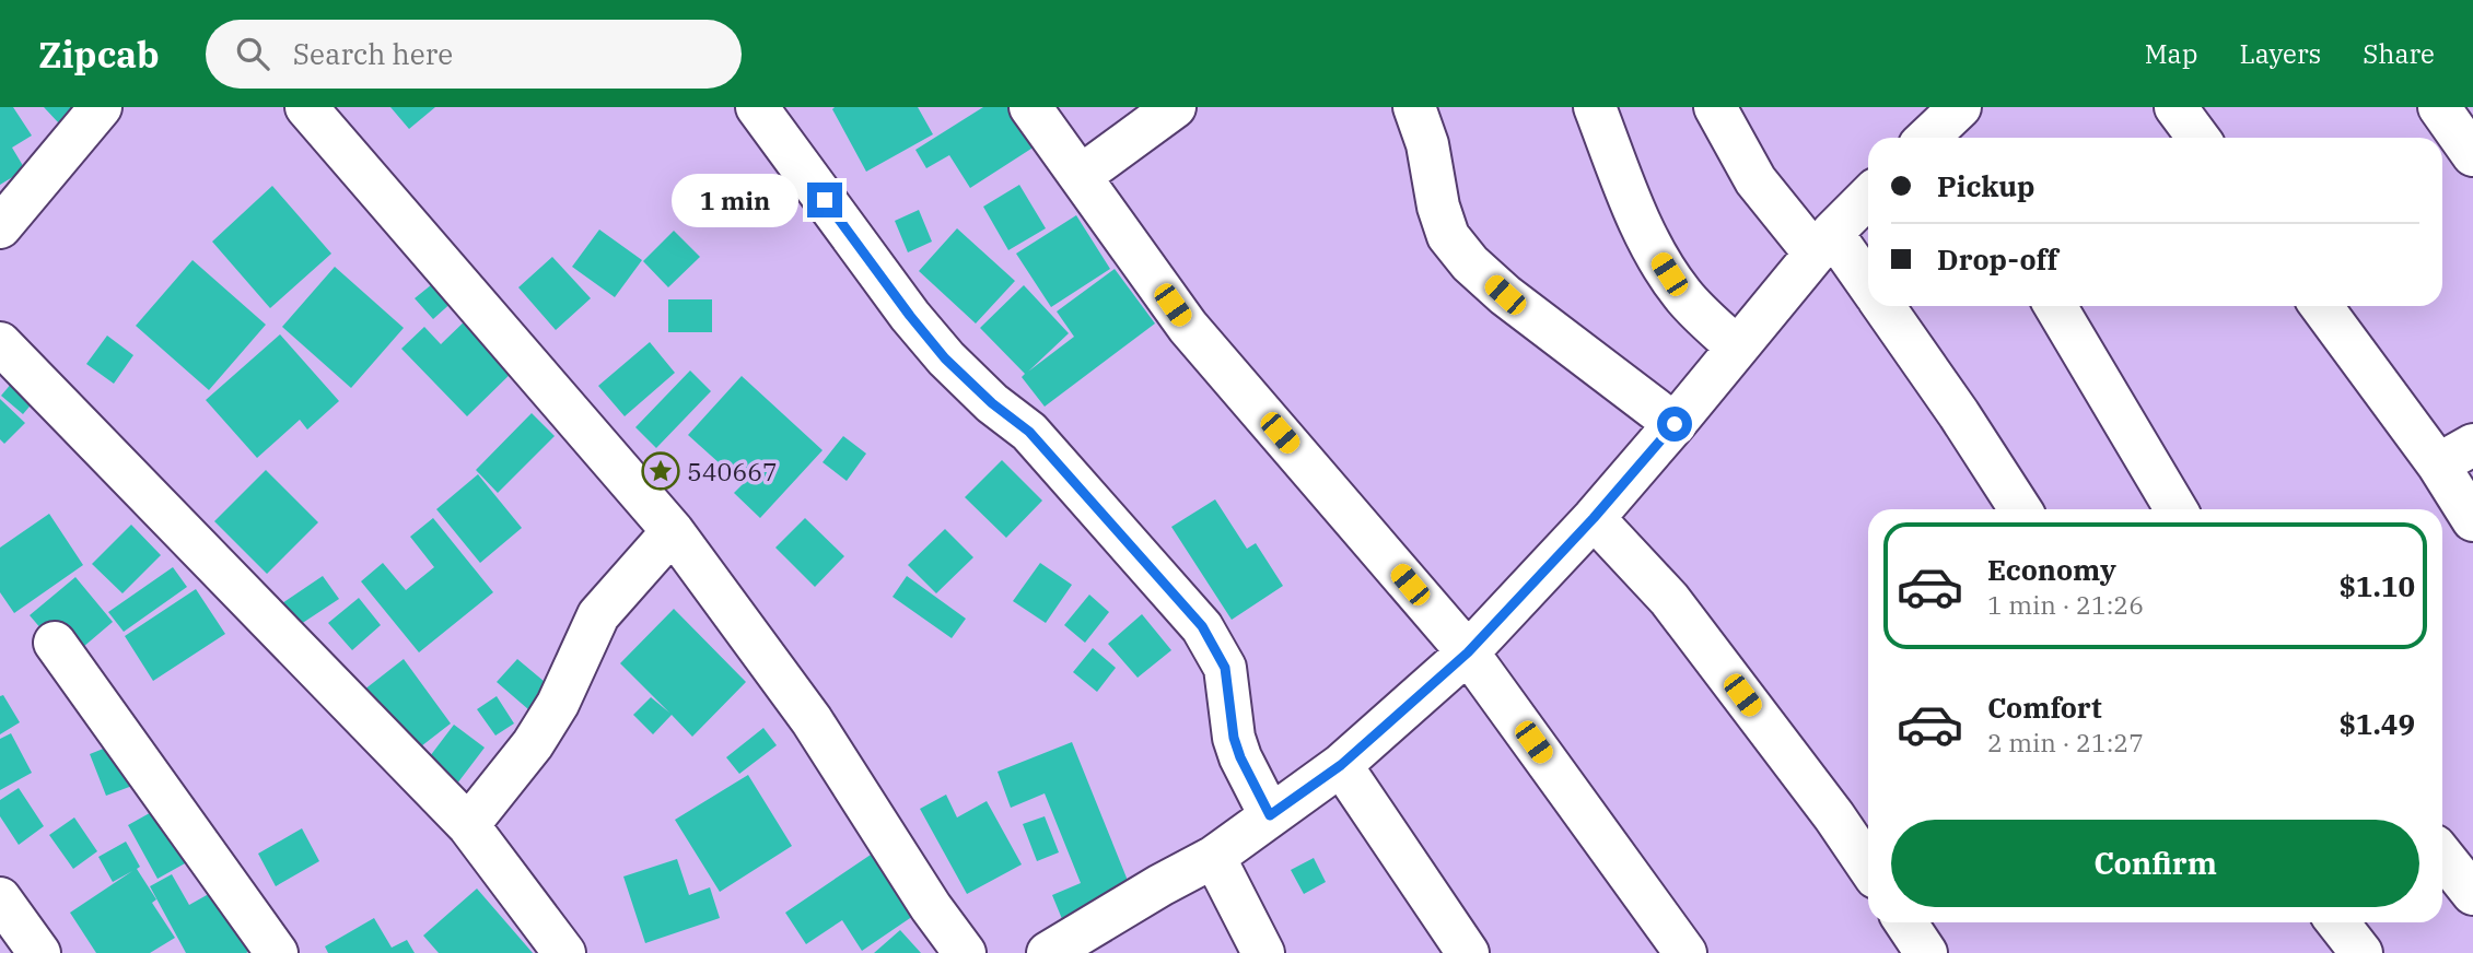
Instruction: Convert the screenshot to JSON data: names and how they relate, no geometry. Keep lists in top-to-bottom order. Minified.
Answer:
{"places":{"place":["540667"]},"page":{"header":"Zipcab","search":"Search here","nav":["Map","Layers","Share"],"banner":["Pickup","Drop-off"],"bubble":"1 min","list":[{"name":"Economy","note":"1 min · 21:26","value":"$1.10"},{"name":"Comfort","note":"2 min · 21:27","value":"$1.49"}],"buttons":"Confirm"}}
